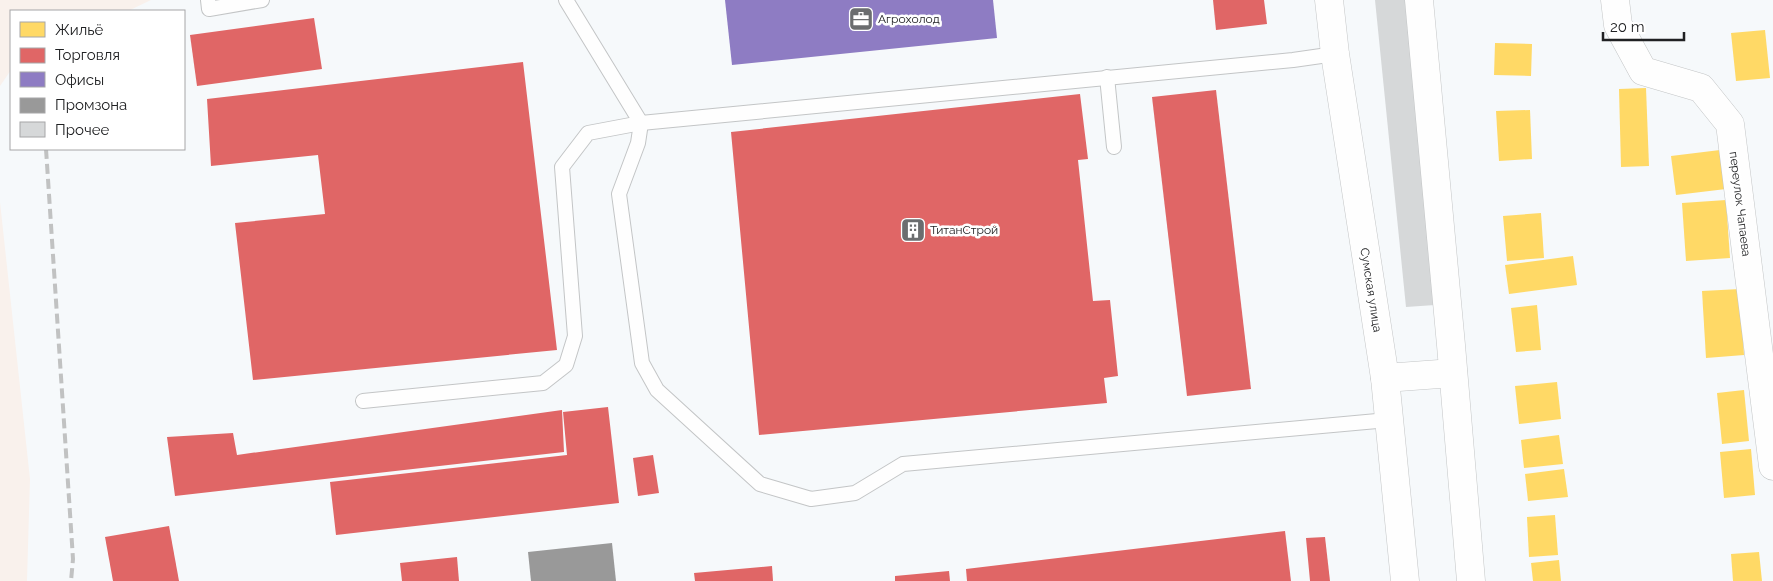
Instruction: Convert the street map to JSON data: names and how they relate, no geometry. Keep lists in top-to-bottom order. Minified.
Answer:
{"streets":{"street":["переулок Чапаева","Сумская улица"]},"places":{"office":["Агрохолод"],"building":["ТитанСтрой"]},"legend":["Жильё","Торговля","Офисы","Промзона","Прочее"],"scale_bar":"20 m"}
